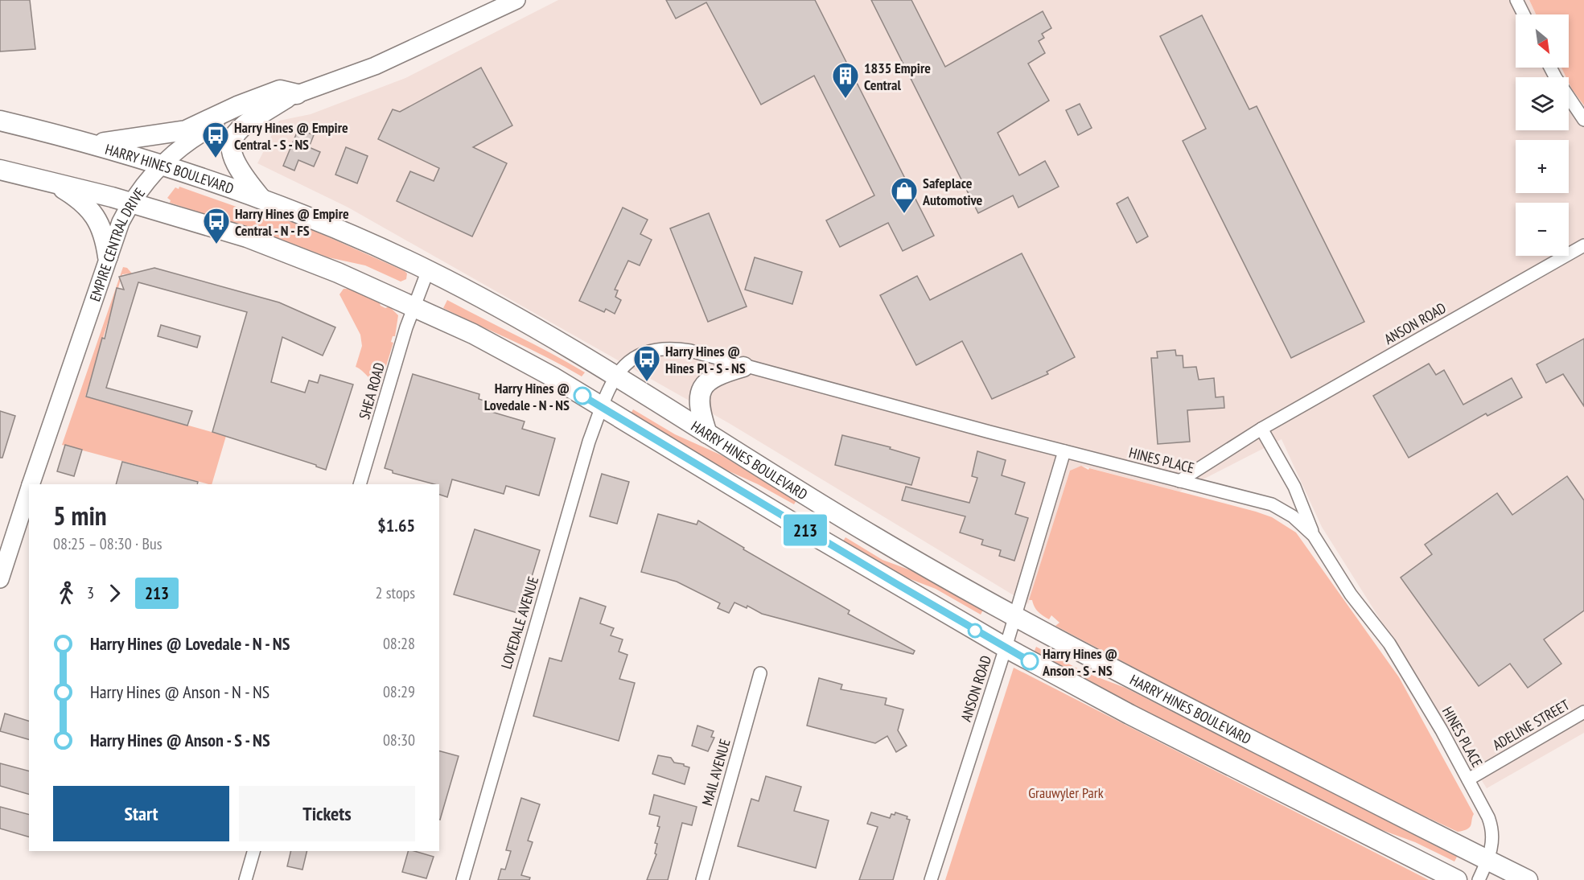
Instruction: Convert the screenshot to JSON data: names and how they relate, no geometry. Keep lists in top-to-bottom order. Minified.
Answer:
{"streets":{"main road":["HARRY HINES BOULEVARD"],"street":["EMPIRE CENTRAL DRIVE","ANSON ROAD","SHEA ROAD","HINES PLACE","LOVEDALE AVENUE","ADELINE STREET","MAIL AVENUE"]},"crossings":[["HARRY HINES BOULEVARD","EMPIRE CENTRAL DRIVE"],["HARRY HINES BOULEVARD","ANSON ROAD"],["HARRY HINES BOULEVARD","SHEA ROAD"],["HARRY HINES BOULEVARD","HINES PLACE"],["HARRY HINES BOULEVARD","LOVEDALE AVENUE"],["ANSON ROAD","HINES PLACE"],["HINES PLACE","LOVEDALE AVENUE"],["HINES PLACE","ADELINE STREET"]],"parks":["Grauwyler Park"],"places":{"building":["1835 Empire Central"],"bus stop":["Harry Hines @ Empire Central - S - NS","Harry Hines @ Empire Central - N - FS","Harry Hines @ Hines Pl - S - NS"],"shop":["Safeplace Automotive"],"other":["Harry Hines @ Lovedale - N - NS","Harry Hines @ Anson - S - NS"]},"lines":["bus line 213"],"north":"bottom right","page":{"on_map":"213","map_buttons":["+","−"],"heading":["5 min","08:25 – 08:30 · Bus","$1.65"],"legs":["3","213","2 stops"],"list":[{"name":"Harry Hines @ Lovedale - N - NS","value":"08:28"},{"name":"Harry Hines @ Anson - N - NS","value":"08:29"},{"name":"Harry Hines @ Anson - S - NS","value":"08:30"}],"buttons":["Start","Tickets"]}}
